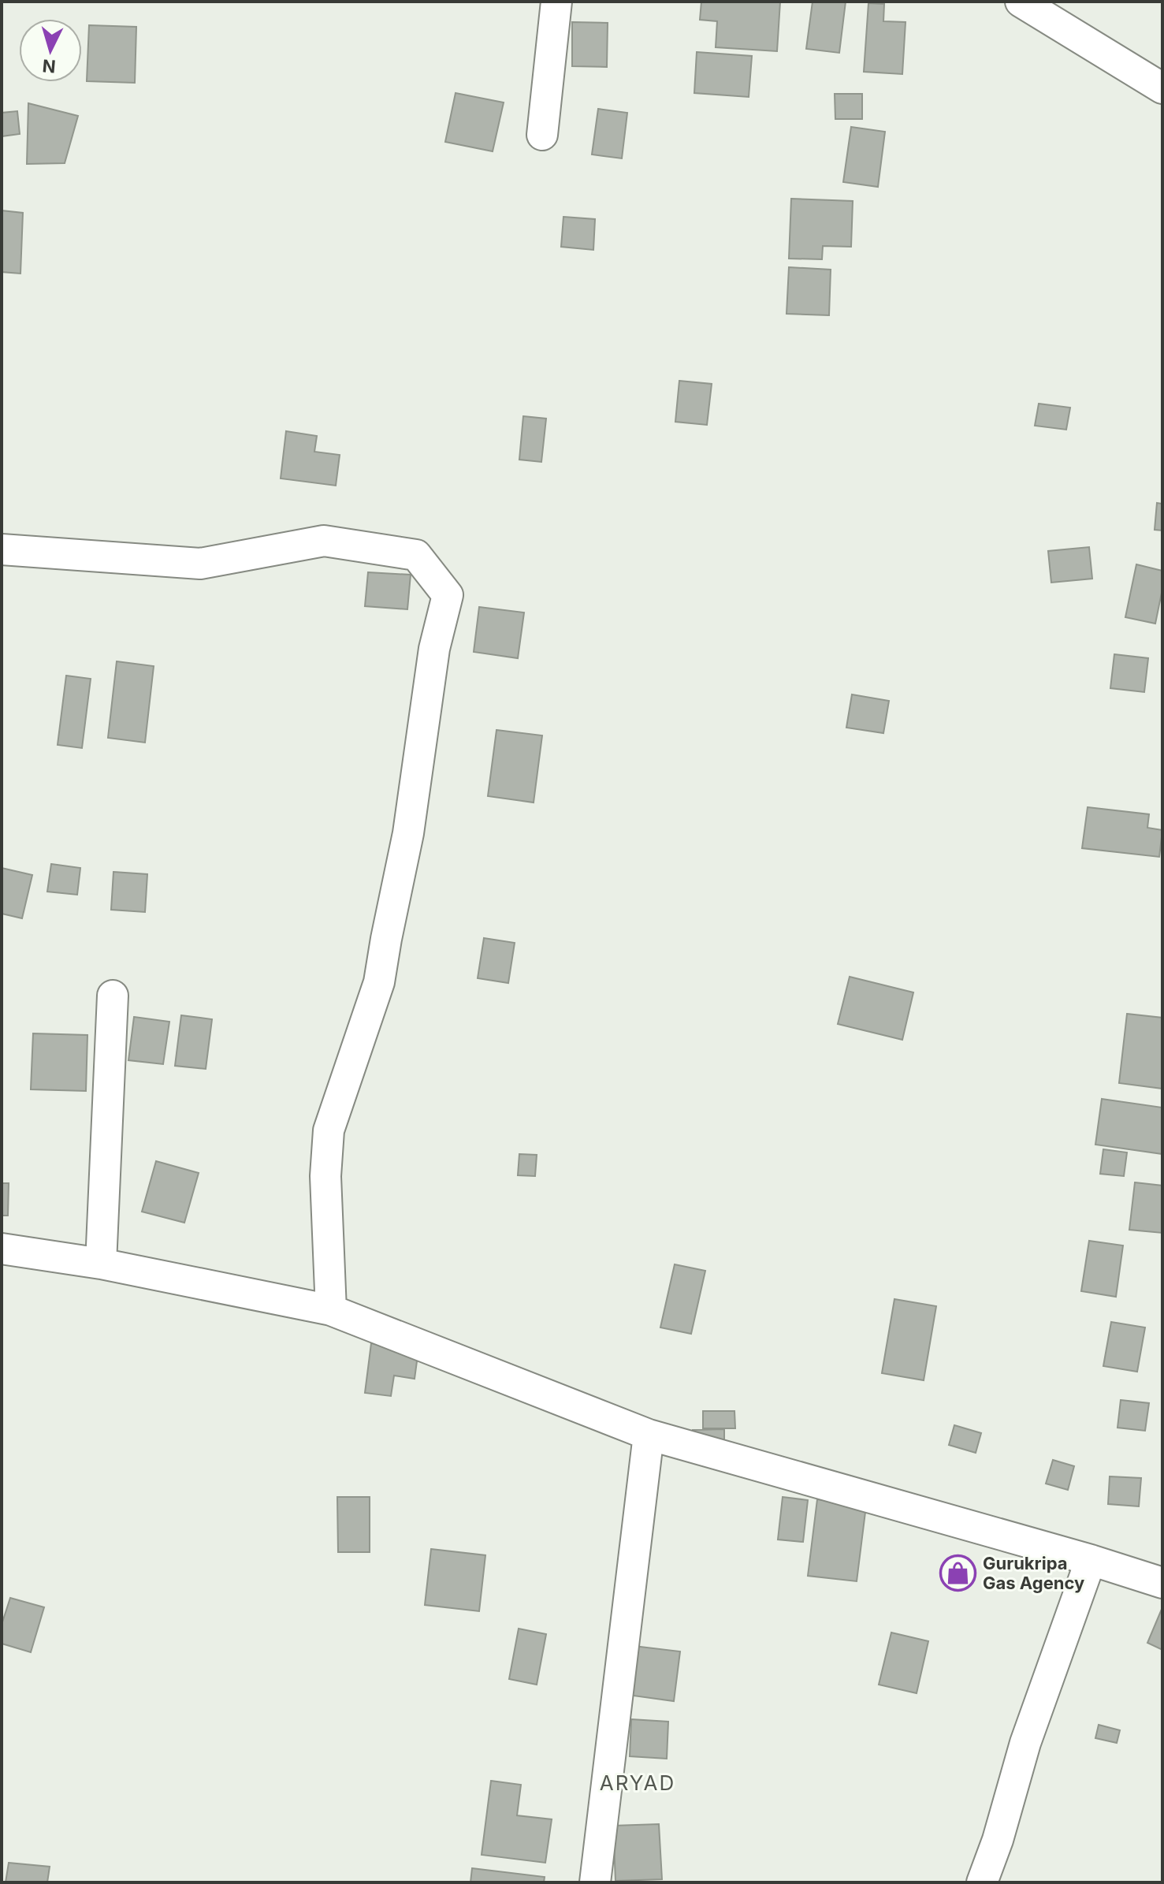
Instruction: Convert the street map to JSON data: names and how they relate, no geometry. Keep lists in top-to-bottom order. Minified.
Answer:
{"districts":["ARYAD"],"places":{"shop":["Gurukripa Gas Agency"]},"north":"bottom"}
